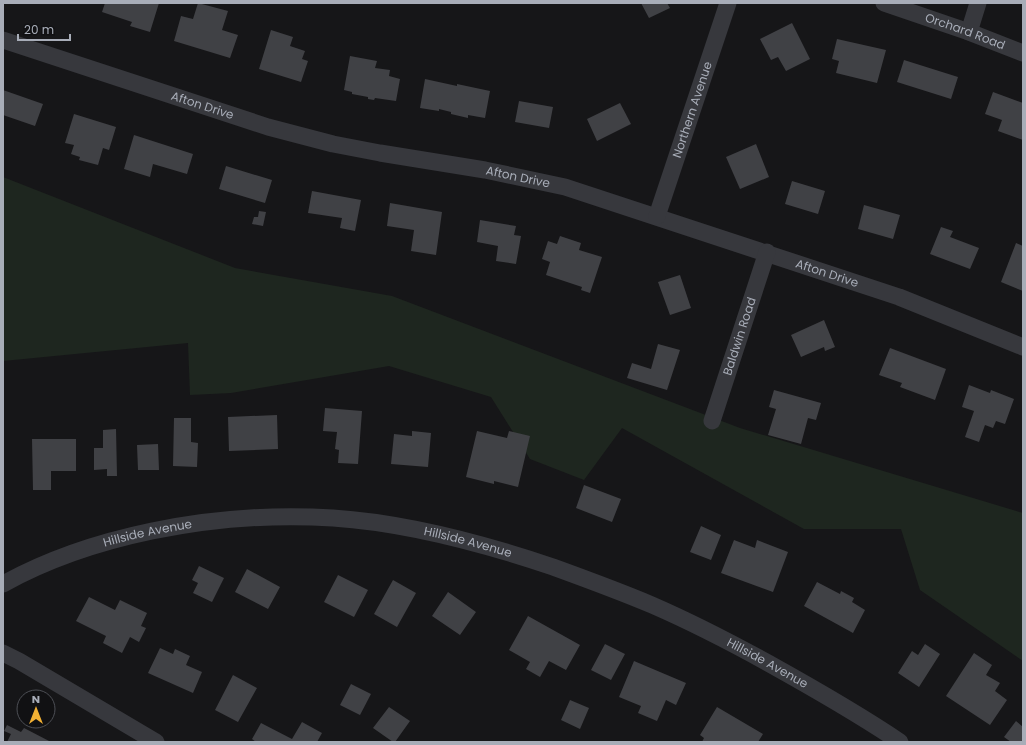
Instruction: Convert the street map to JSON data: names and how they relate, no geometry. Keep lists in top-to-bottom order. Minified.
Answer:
{"streets":{"street":["Orchard Road","Afton Drive","Northern Avenue","Baldwin Road","Hillside Avenue"]},"crossings":[["Afton Drive","Northern Avenue"],["Afton Drive","Baldwin Road"]],"scale_bar":"20 m","north":"top"}
